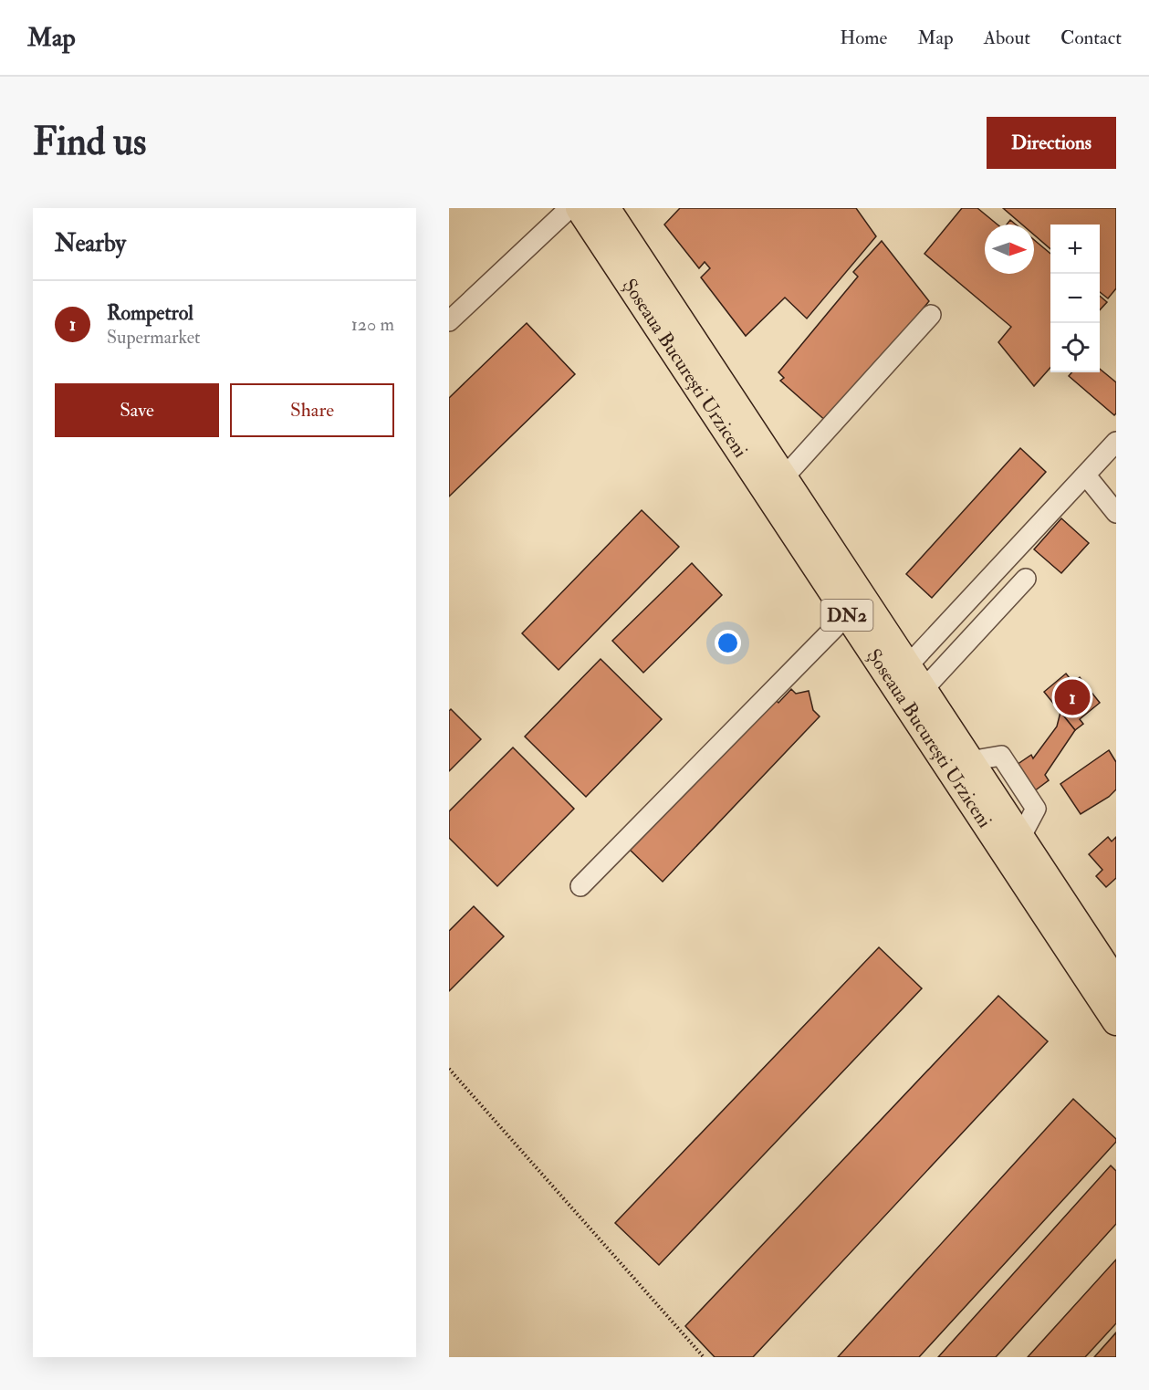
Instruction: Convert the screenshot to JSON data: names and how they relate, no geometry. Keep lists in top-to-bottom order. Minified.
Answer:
{"streets":{"highway":["Șoseaua București Urziceni","DN2"]},"north":"right","page":{"header":"Map","nav":["Home","Map","About","Contact"],"buttons":["Directions",["Save","Share"]],"title":"Find us","heading":"Nearby","map_buttons":["+","−"],"list":[{"mark":"1","name":"Rompetrol","note":"Supermarket","value":"120 m"}],"pins":"1"}}
